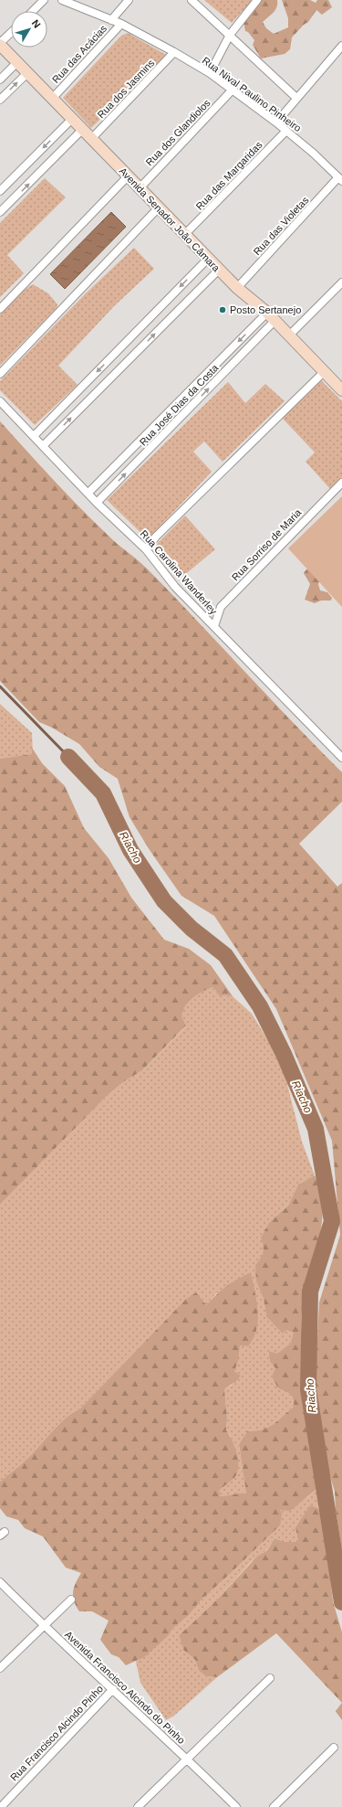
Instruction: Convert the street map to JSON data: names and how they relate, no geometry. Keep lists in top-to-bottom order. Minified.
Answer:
{"streets":{"main road":["Avenida Senador João Câmara"],"street":["Rua das Acácias","Rua dos Jasmins","Rua Nival Paulino Pinheiro","Rua dos Glandiolos","Rua das Margaridas","Rua das Violetas","Rua José Dias da Costa","Rua Sorriso de Maria","Rua Carolina Wanderley","Avenida Francisco Alcindo do Pinho","Rua Francisco Alcindo Pinho"]},"crossings":[["Rua das Acácias","Rua Nival Paulino Pinheiro"],["Rua das Acácias","Avenida Senador João Câmara"],["Rua dos Jasmins","Rua Nival Paulino Pinheiro"],["Rua dos Jasmins","Avenida Senador João Câmara"],["Rua Nival Paulino Pinheiro","Rua dos Glandiolos"],["Rua Nival Paulino Pinheiro","Rua das Margaridas"],["Rua Nival Paulino Pinheiro","Rua das Violetas"],["Rua dos Glandiolos","Avenida Senador João Câmara"],["Rua das Margaridas","Avenida Senador João Câmara"],["Avenida Senador João Câmara","Rua das Violetas"],["Avenida Senador João Câmara","Rua José Dias da Costa"],["Rua José Dias da Costa","Rua Carolina Wanderley"],["Rua Sorriso de Maria","Rua Carolina Wanderley"],["Avenida Francisco Alcindo do Pinho","Rua Francisco Alcindo Pinho"]],"water":["Riacho"],"places":["Posto Sertanejo"],"north":"top right"}
